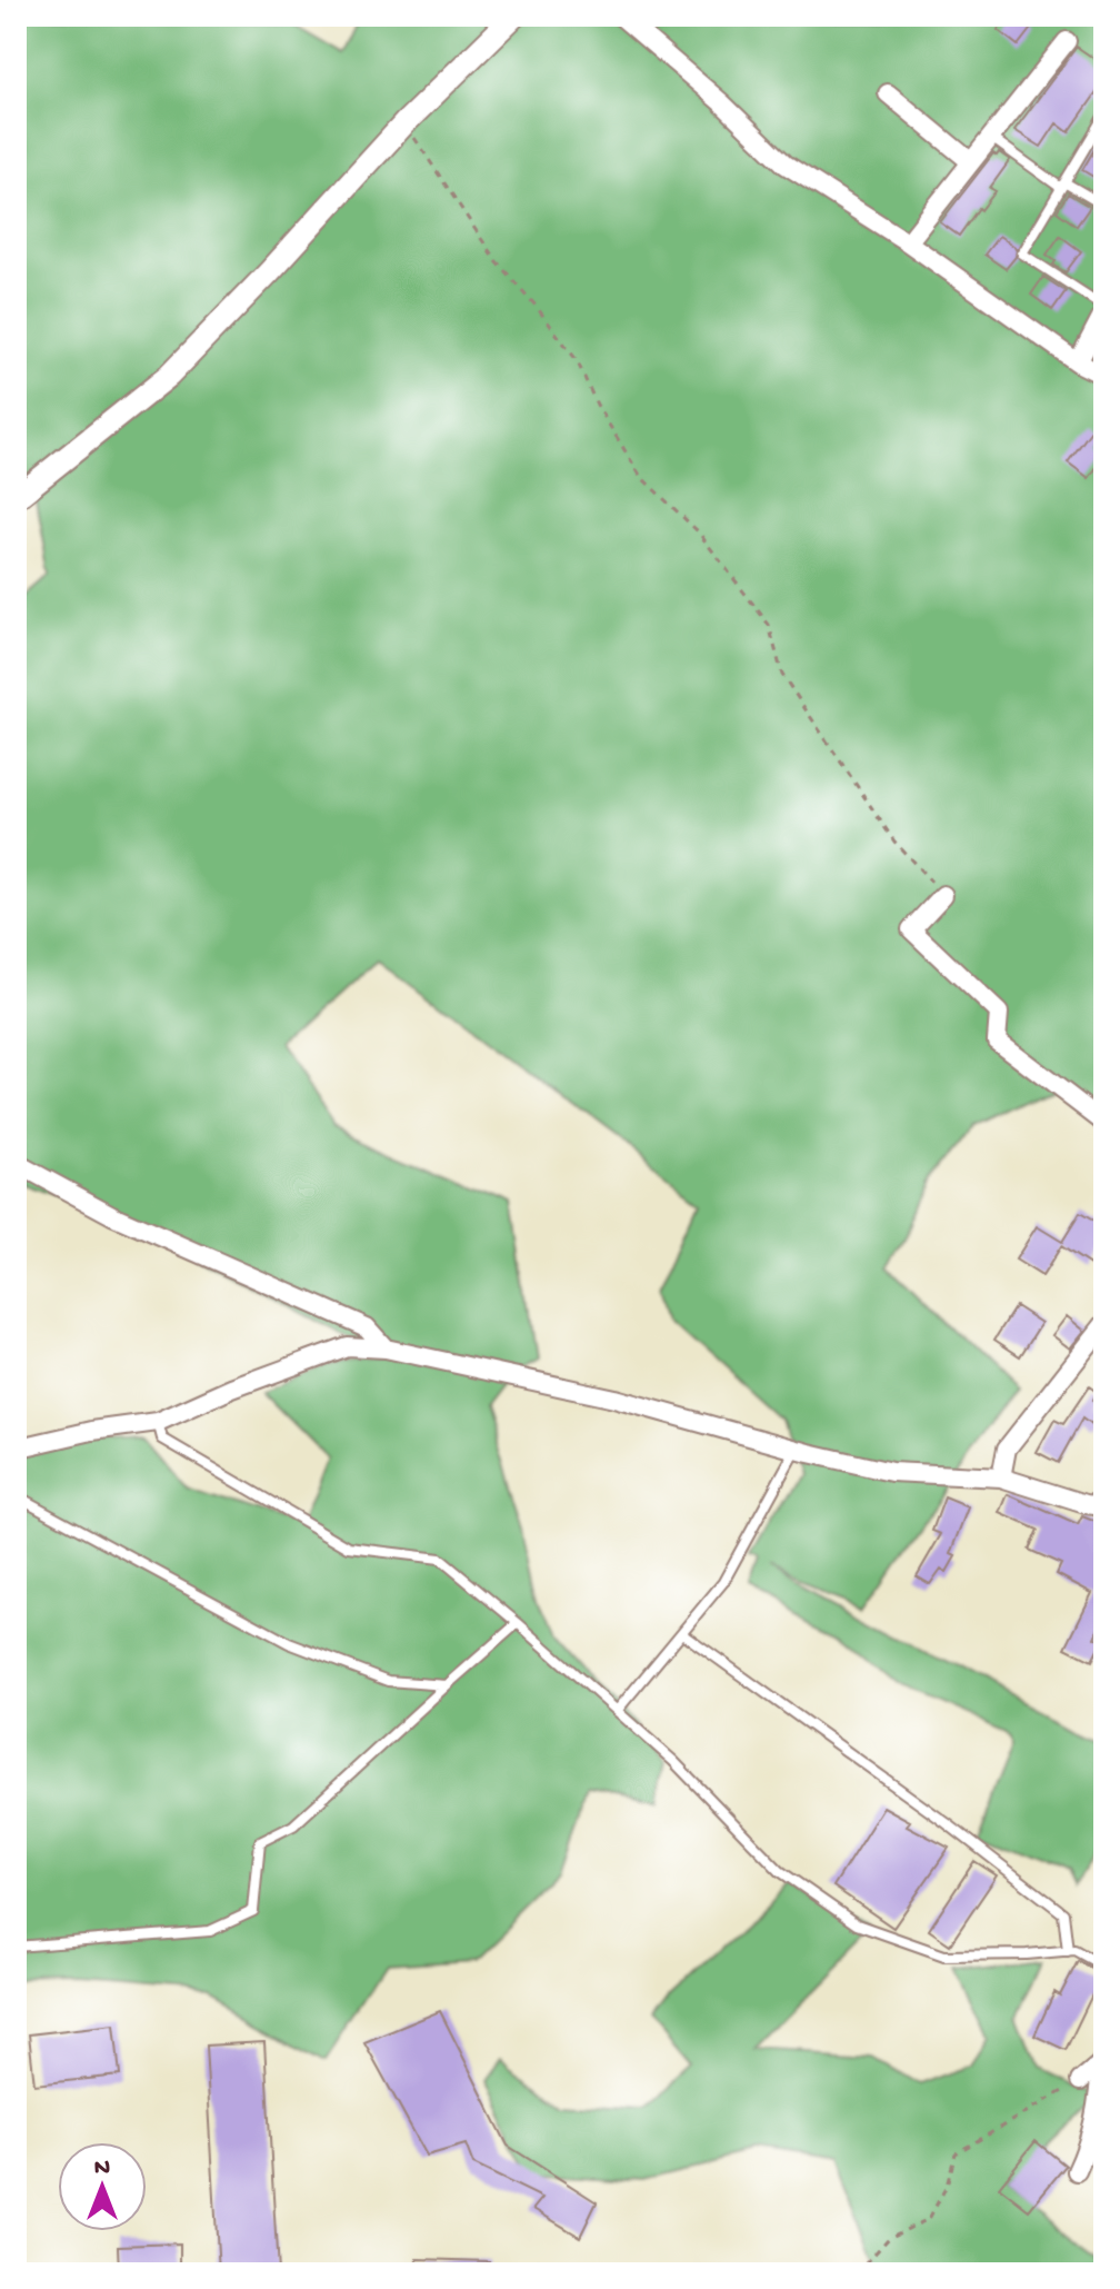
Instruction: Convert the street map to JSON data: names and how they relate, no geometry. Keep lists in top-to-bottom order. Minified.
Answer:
{"north":"top"}
